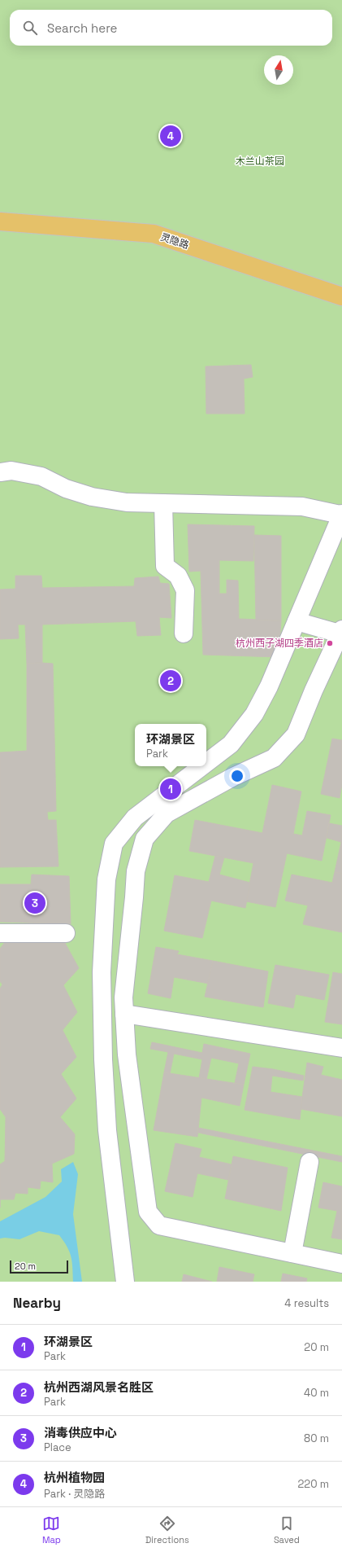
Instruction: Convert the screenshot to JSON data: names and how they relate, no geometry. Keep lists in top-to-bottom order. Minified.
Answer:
{"streets":{"main road":["灵隐路"]},"parks":["木兰山茶园"],"places":["杭州西子湖四季酒店"],"scale_bar":"20 m","north":"top","page":{"search":"Search here","pins":["4","2","1","3"],"popup":["环湖景区","Park"],"scale":"20 m","heading":["Nearby","4 results"],"list":[{"mark":"1","name":"环湖景区","note":"Park","value":"20 m"},{"mark":"2","name":"杭州西湖风景名胜区","note":"Park","value":"40 m"},{"mark":"3","name":"消毒供应中心","note":"Place","value":"80 m"},{"mark":"4","name":"杭州植物园","note":"Park · 灵隐路","value":"220 m"}],"nav":["Map","Directions","Saved"]}}
